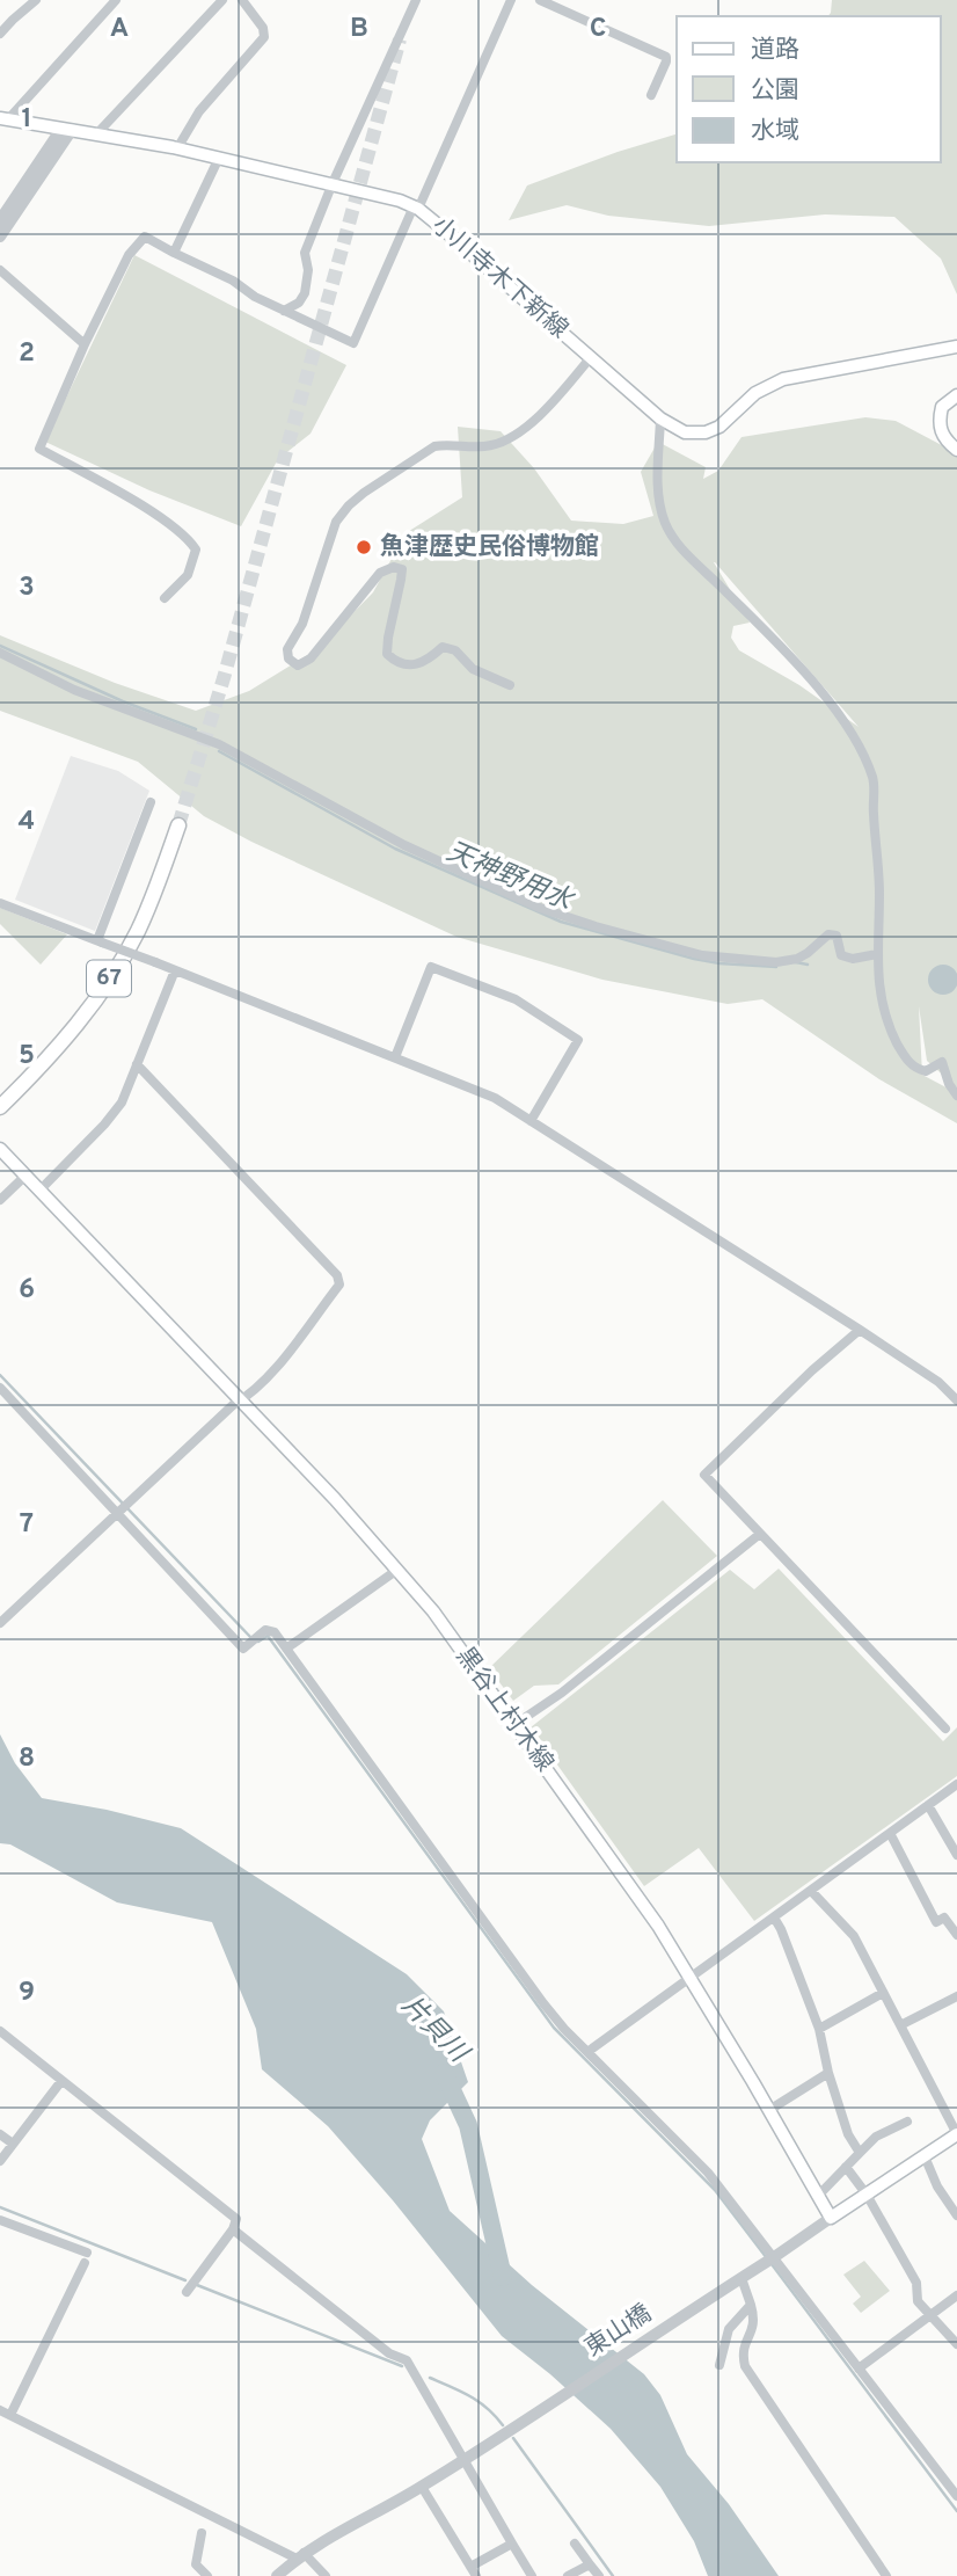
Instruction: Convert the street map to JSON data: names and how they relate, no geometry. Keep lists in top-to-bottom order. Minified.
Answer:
{"streets":{"main road":["小川寺木下新線","67","黒谷上村木線"],"street":["東山橋"]},"crossings":[["黒谷上村木線","東山橋"]],"water":["天神野用水","片貝川"],"places":["魚津歴史民俗博物館"],"legend":["道路","公園","水域"],"grid":{"columns":["A","B","C"],"rows":["1","2","3","4","5","6","7","8","9"]}}
